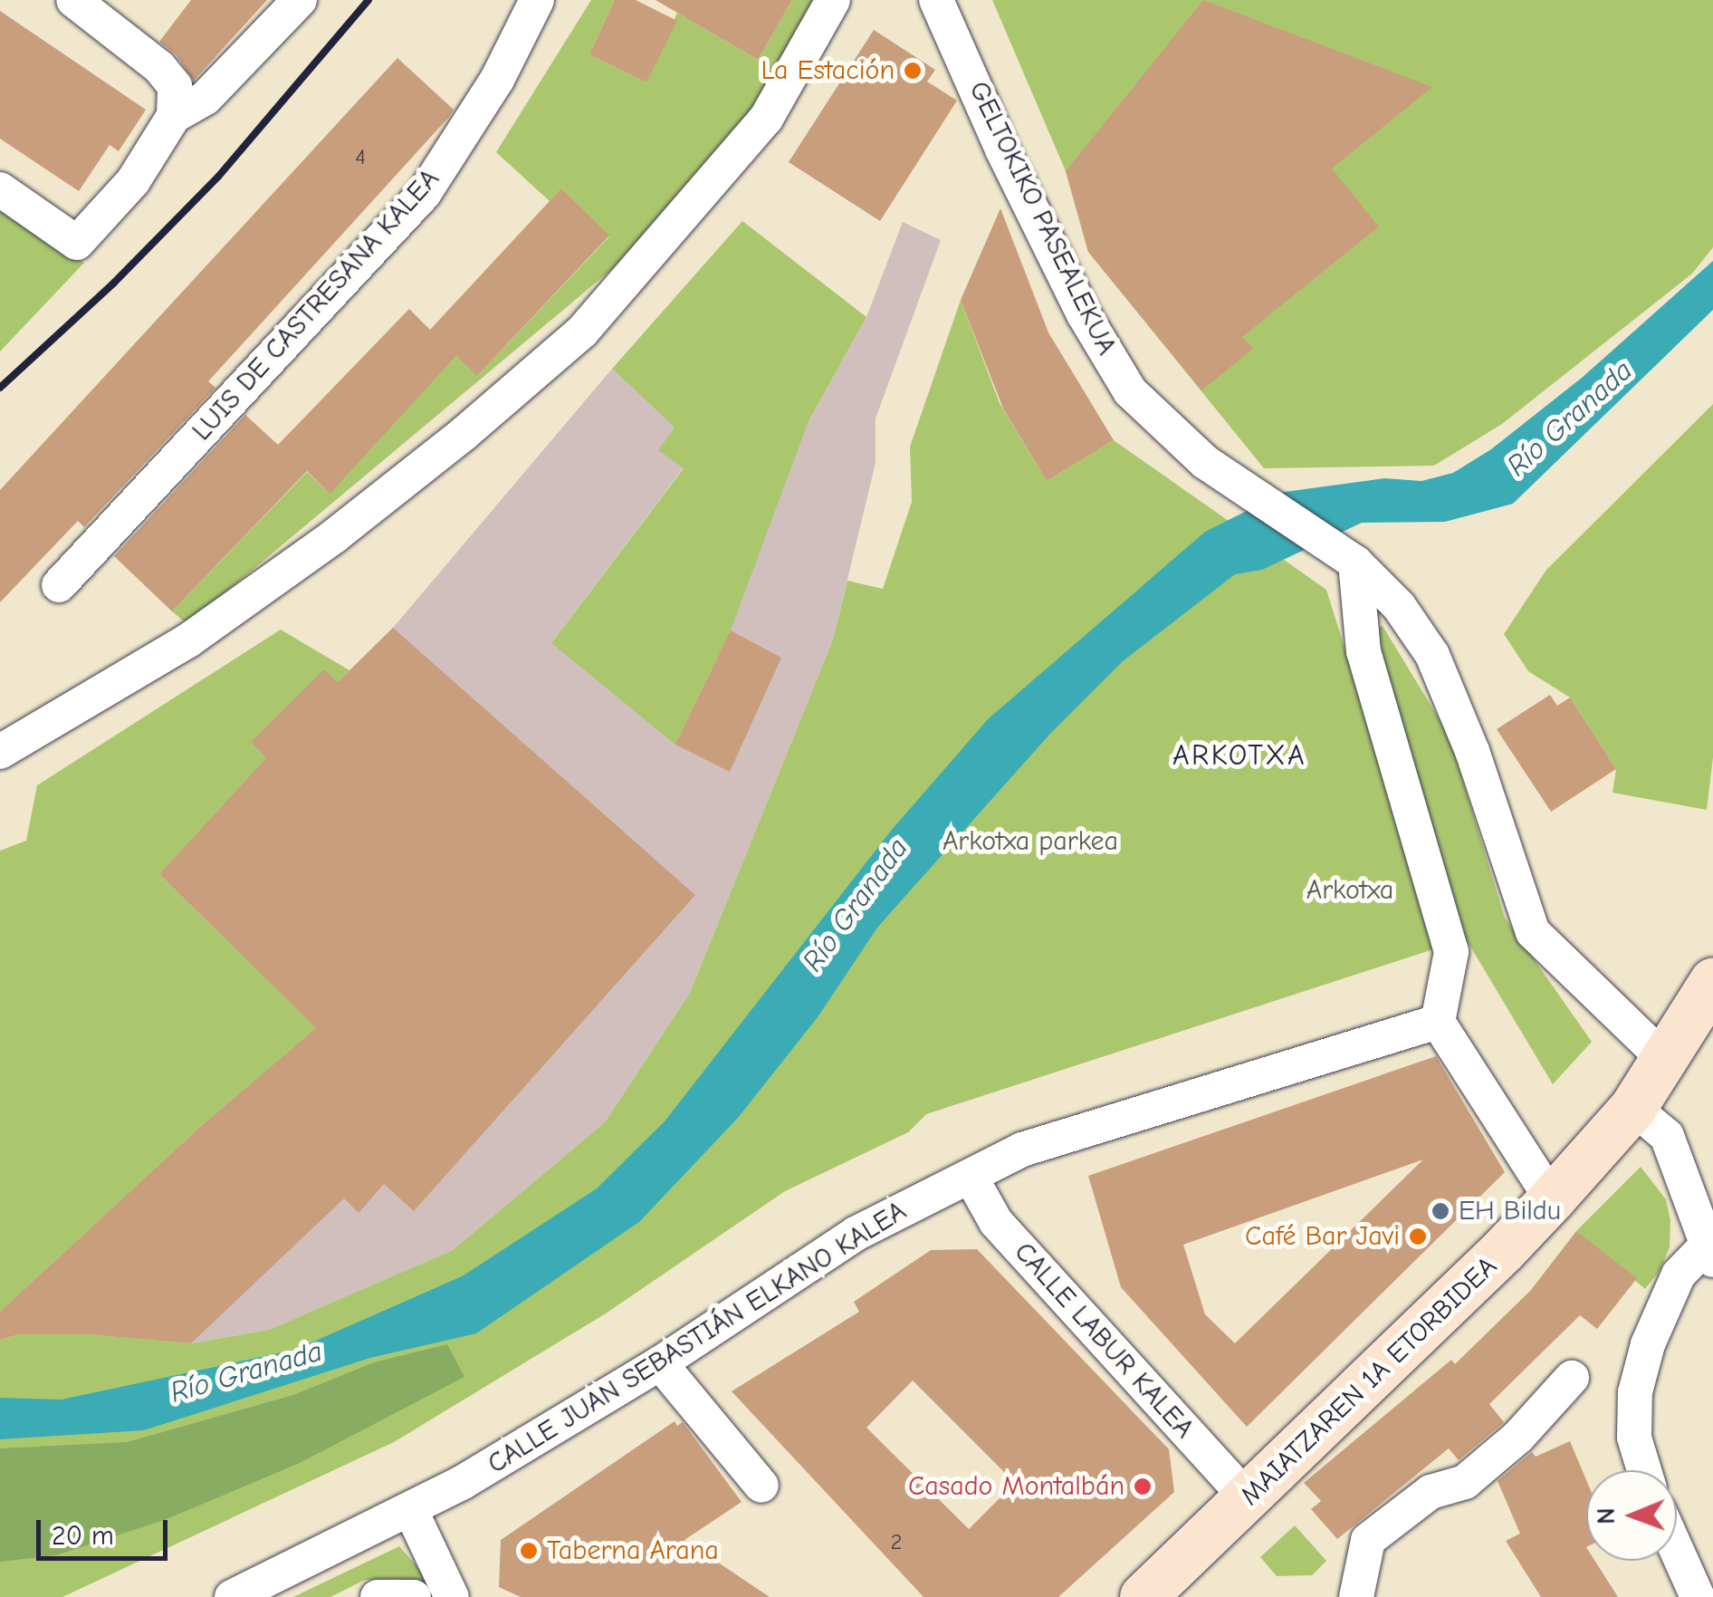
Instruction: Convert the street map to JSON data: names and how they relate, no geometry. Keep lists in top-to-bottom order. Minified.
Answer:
{"streets":{"street":["GELTOKIKO PASEALEKUA","LUIS DE CASTRESANA KALEA","CALLE JUAN SEBASTIÁN ELKANO KALEA","CALLE LABUR KALEA","MAIATZAREN 1A ETORBIDEA"]},"crossings":[["GELTOKIKO PASEALEKUA","MAIATZAREN 1A ETORBIDEA"],["CALLE JUAN SEBASTIÁN ELKANO KALEA","CALLE LABUR KALEA"],["CALLE LABUR KALEA","MAIATZAREN 1A ETORBIDEA"]],"districts":["ARKOTXA"],"water":["Río Granada"],"parks":["Arkotxa parkea","Arkotxa"],"places":["La Estación","EH Bildu","Café Bar Javi","Casado Montalbán","Taberna Arana"],"house_numbers":["4","2"],"scale_bar":"20 m","north":"left"}
